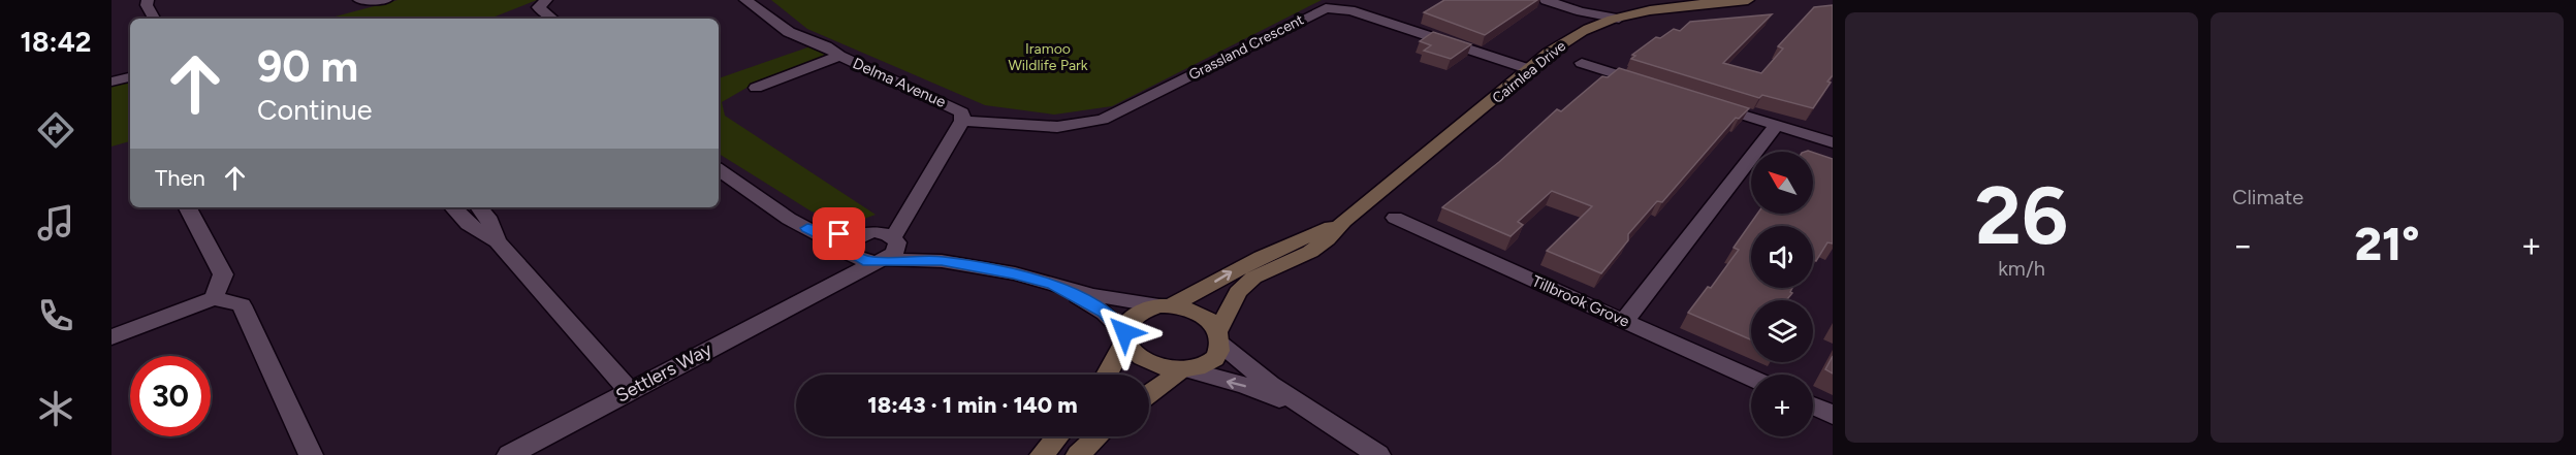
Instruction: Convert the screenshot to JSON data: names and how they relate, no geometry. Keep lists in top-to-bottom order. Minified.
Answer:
{"streets":{"street":["Grassland Crescent","Cairnlea Drive","Delma Avenue","Tillbrook Grove","Settlers Way"]},"crossings":[["Grassland Crescent","Cairnlea Drive"],["Grassland Crescent","Delma Avenue"]],"parks":["Iramoo Wildlife Park"],"north":"top left","page":{"tabs":"18:42","tile":[["26","km/h"],"Climate"],"turn":["90 m","Continue"],"then":"Then","map_buttons":"+","heat":["−","21°","+"],"limit":"30","trip":"18:43 · 1 min · 140 m"}}
